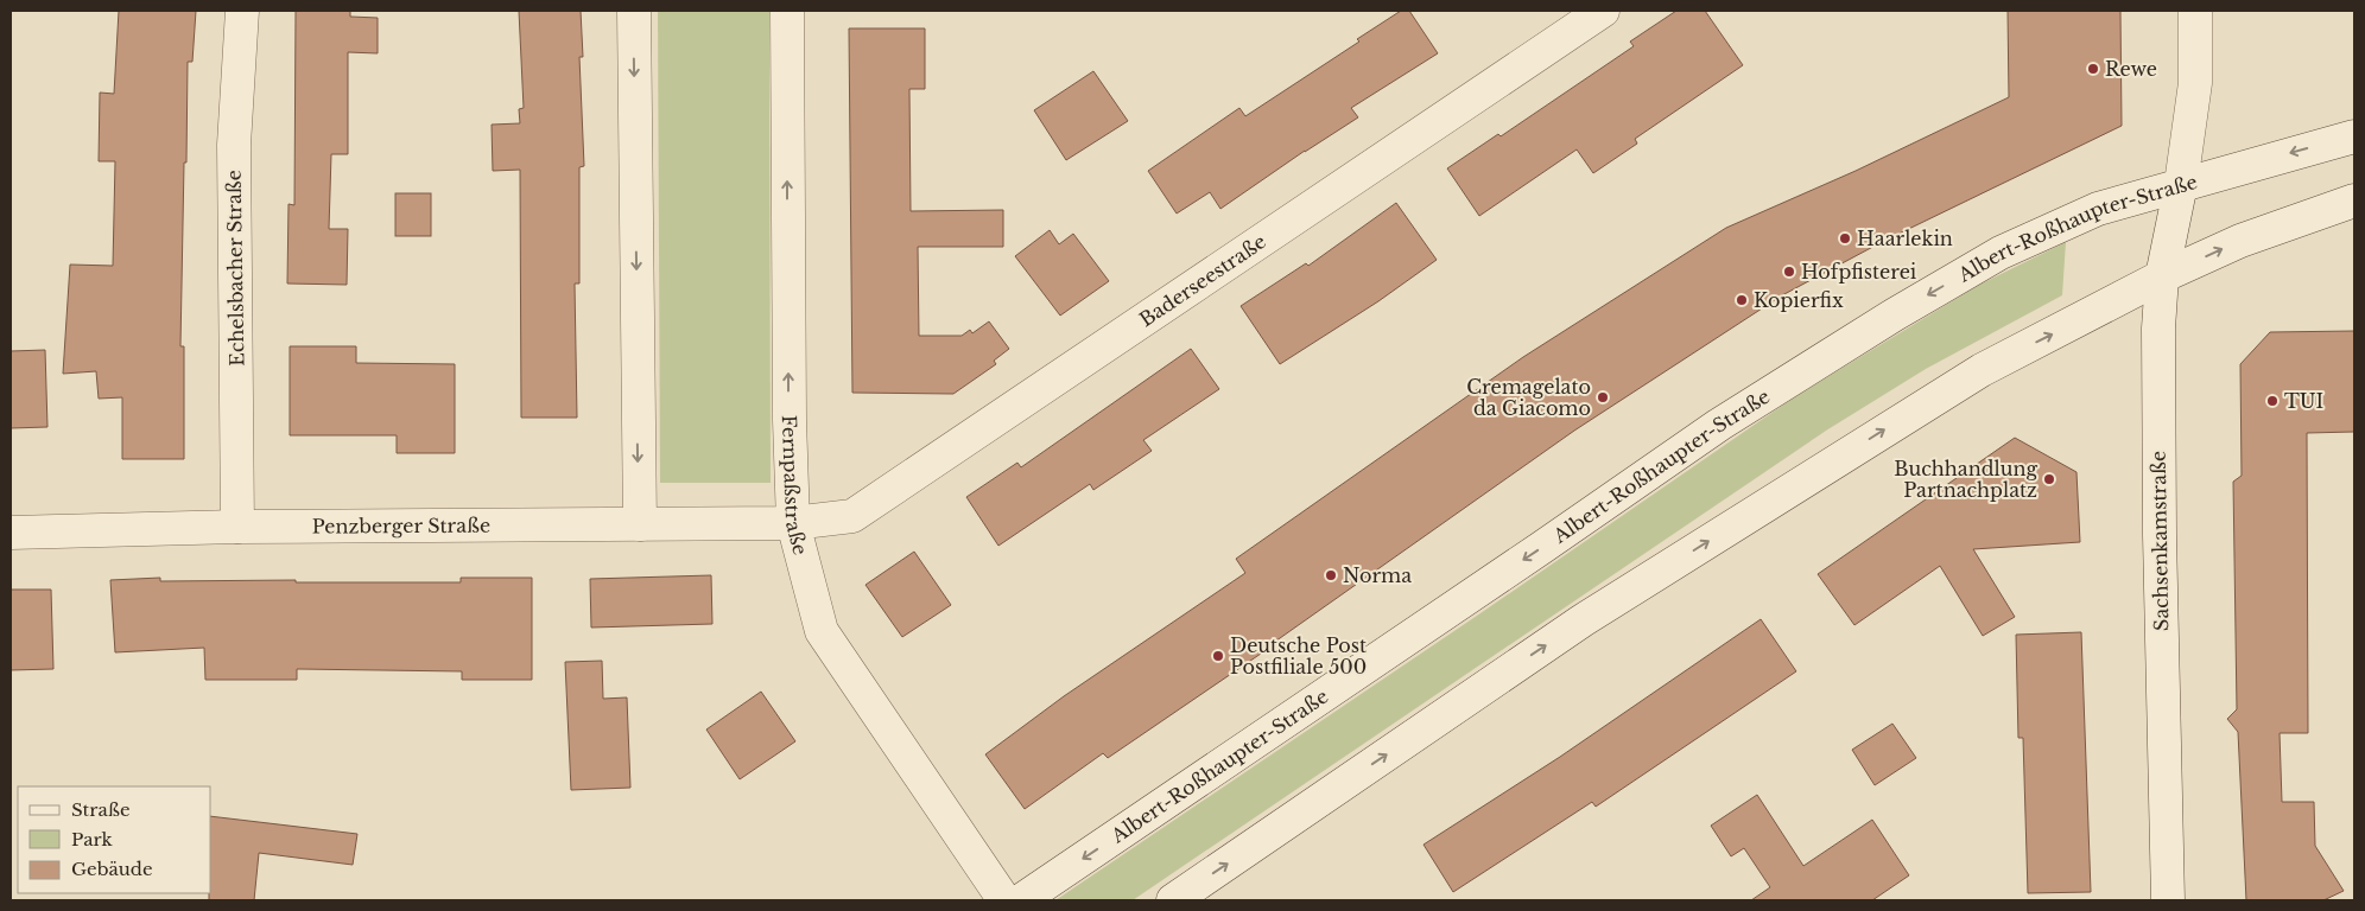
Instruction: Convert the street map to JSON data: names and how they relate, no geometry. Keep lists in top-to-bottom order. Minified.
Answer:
{"streets":{"street":["Albert-Roßhaupter-Straße","Echelsbacher Straße","Baderseestraße","Fernpaßstraße","Penzberger Straße","Sachsenkamstraße"]},"crossings":[["Albert-Roßhaupter-Straße","Sachsenkamstraße"],["Echelsbacher Straße","Penzberger Straße"],["Baderseestraße","Fernpaßstraße"],["Baderseestraße","Penzberger Straße"],["Fernpaßstraße","Penzberger Straße"]],"places":["Rewe","Haarlekin","Hofpfisterei","Kopierfix","Cremagelato da Giacomo","TUI","Buchhandlung Partnachplatz","Norma","Deutsche Post Postfiliale 500"],"legend":["Straße","Park","Gebäude"]}
